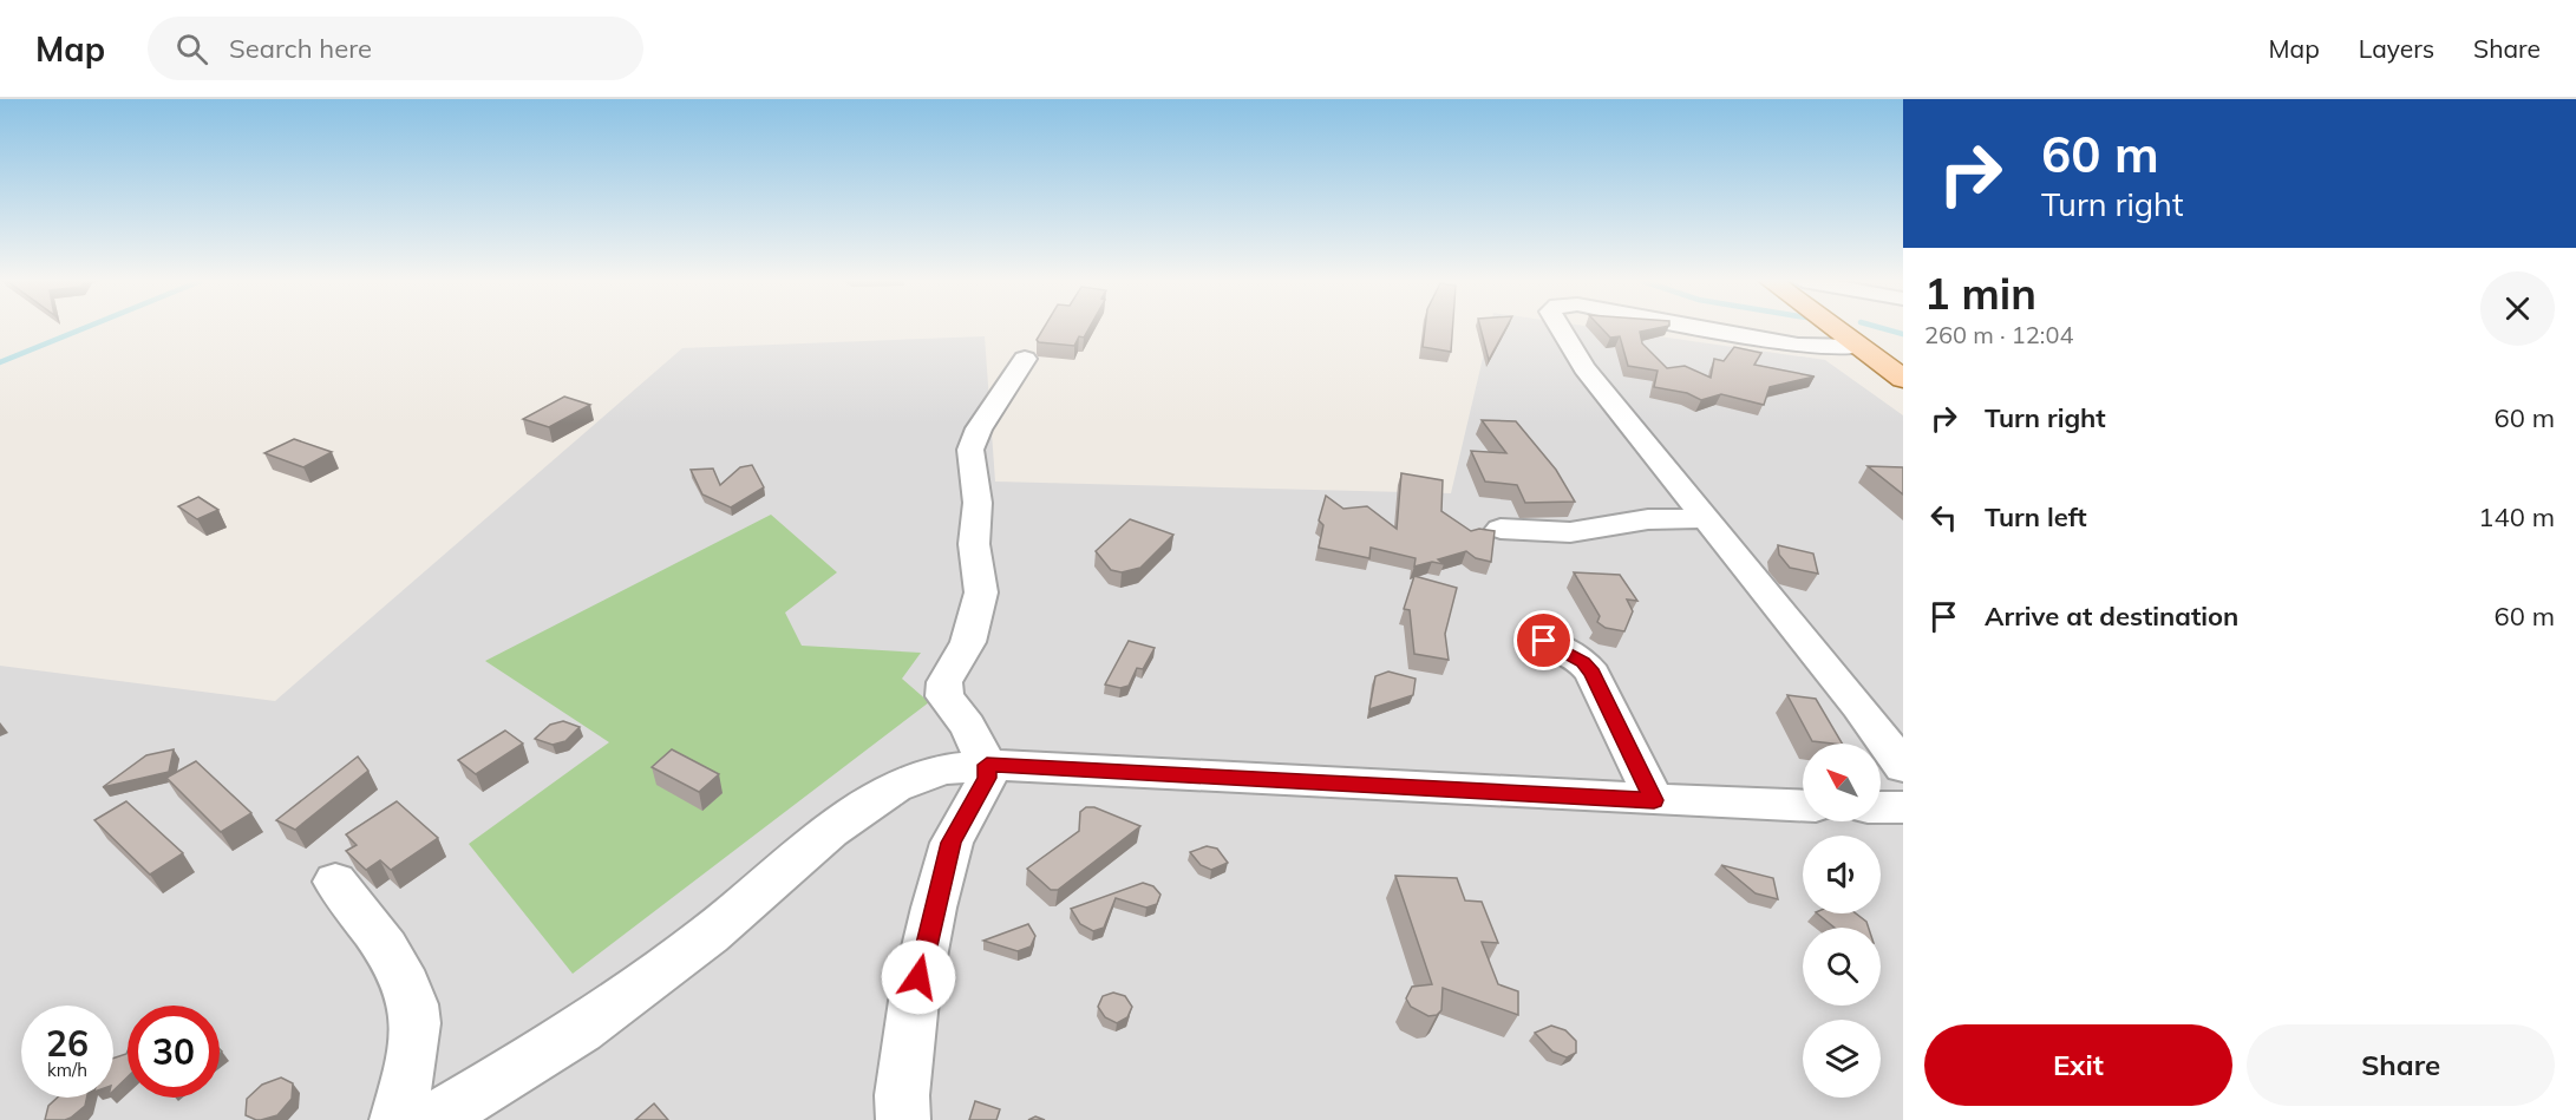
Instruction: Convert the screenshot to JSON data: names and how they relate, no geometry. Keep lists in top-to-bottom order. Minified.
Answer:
{"north":"top left","page":{"header":"Map","search":"Search here","nav":["Map","Layers","Share"],"turn":["60 m","Turn right"],"heading":["1 min","260 m · 12:04"],"list":[{"name":"Turn right","value":"60 m"},{"name":"Turn left","value":"140 m"},{"name":"Arrive at destination","value":"60 m"}],"speed":"26 km/h","limit":"30","buttons":["Exit","Share"]}}
